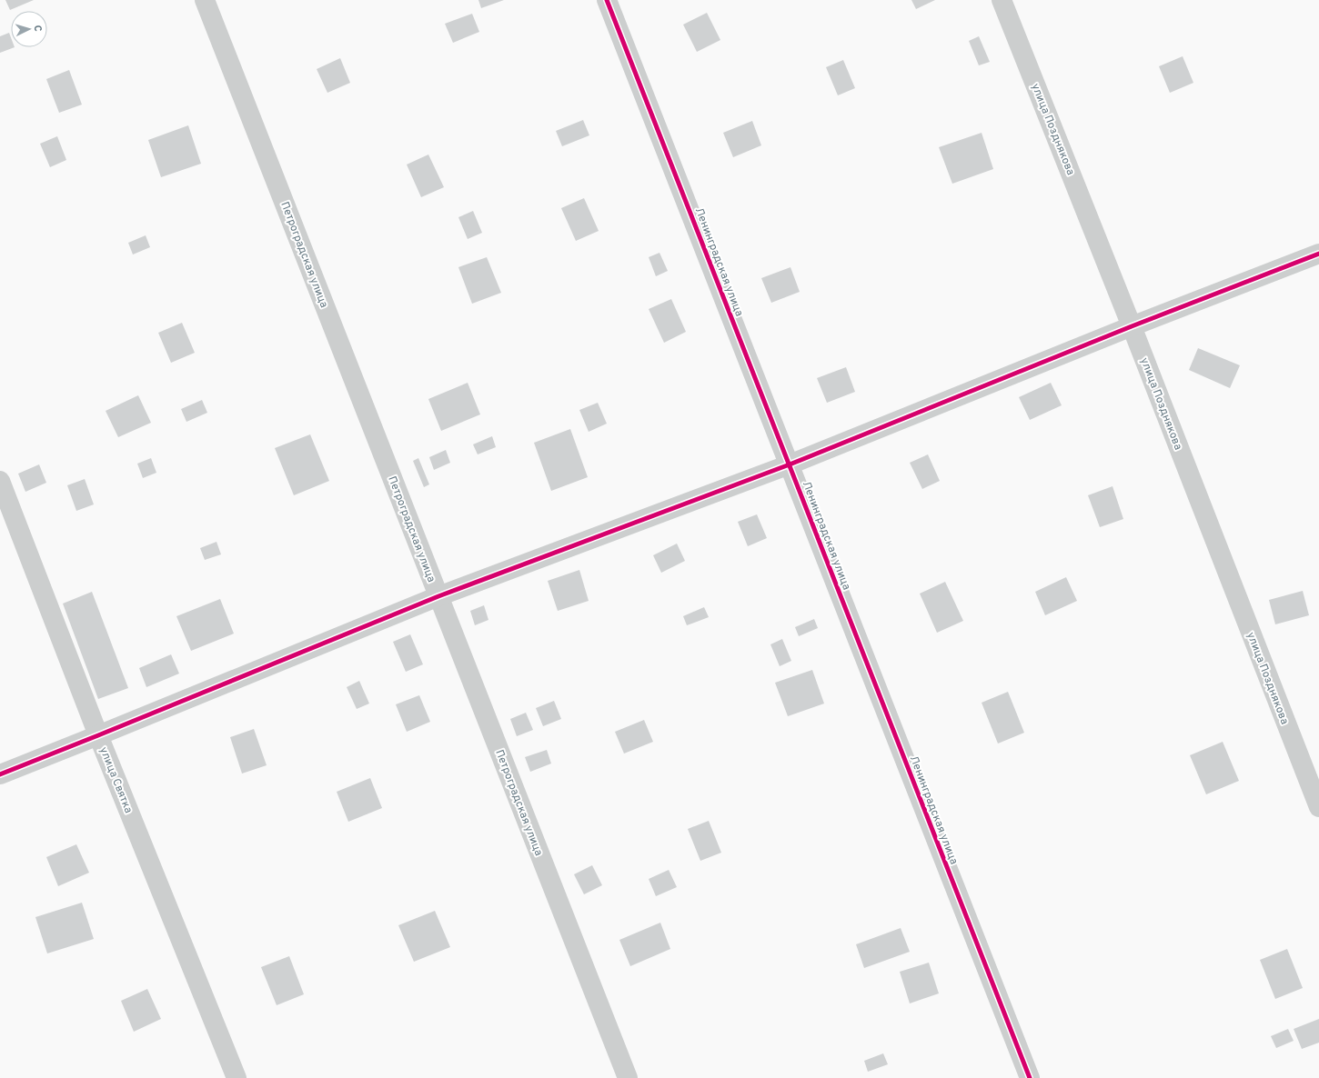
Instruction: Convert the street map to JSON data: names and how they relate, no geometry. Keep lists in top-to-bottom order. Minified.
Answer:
{"streets":{"street":["улица Позднякова","Петроградская улица","Ленинградская улица","улица Святка"]},"north":"right"}
